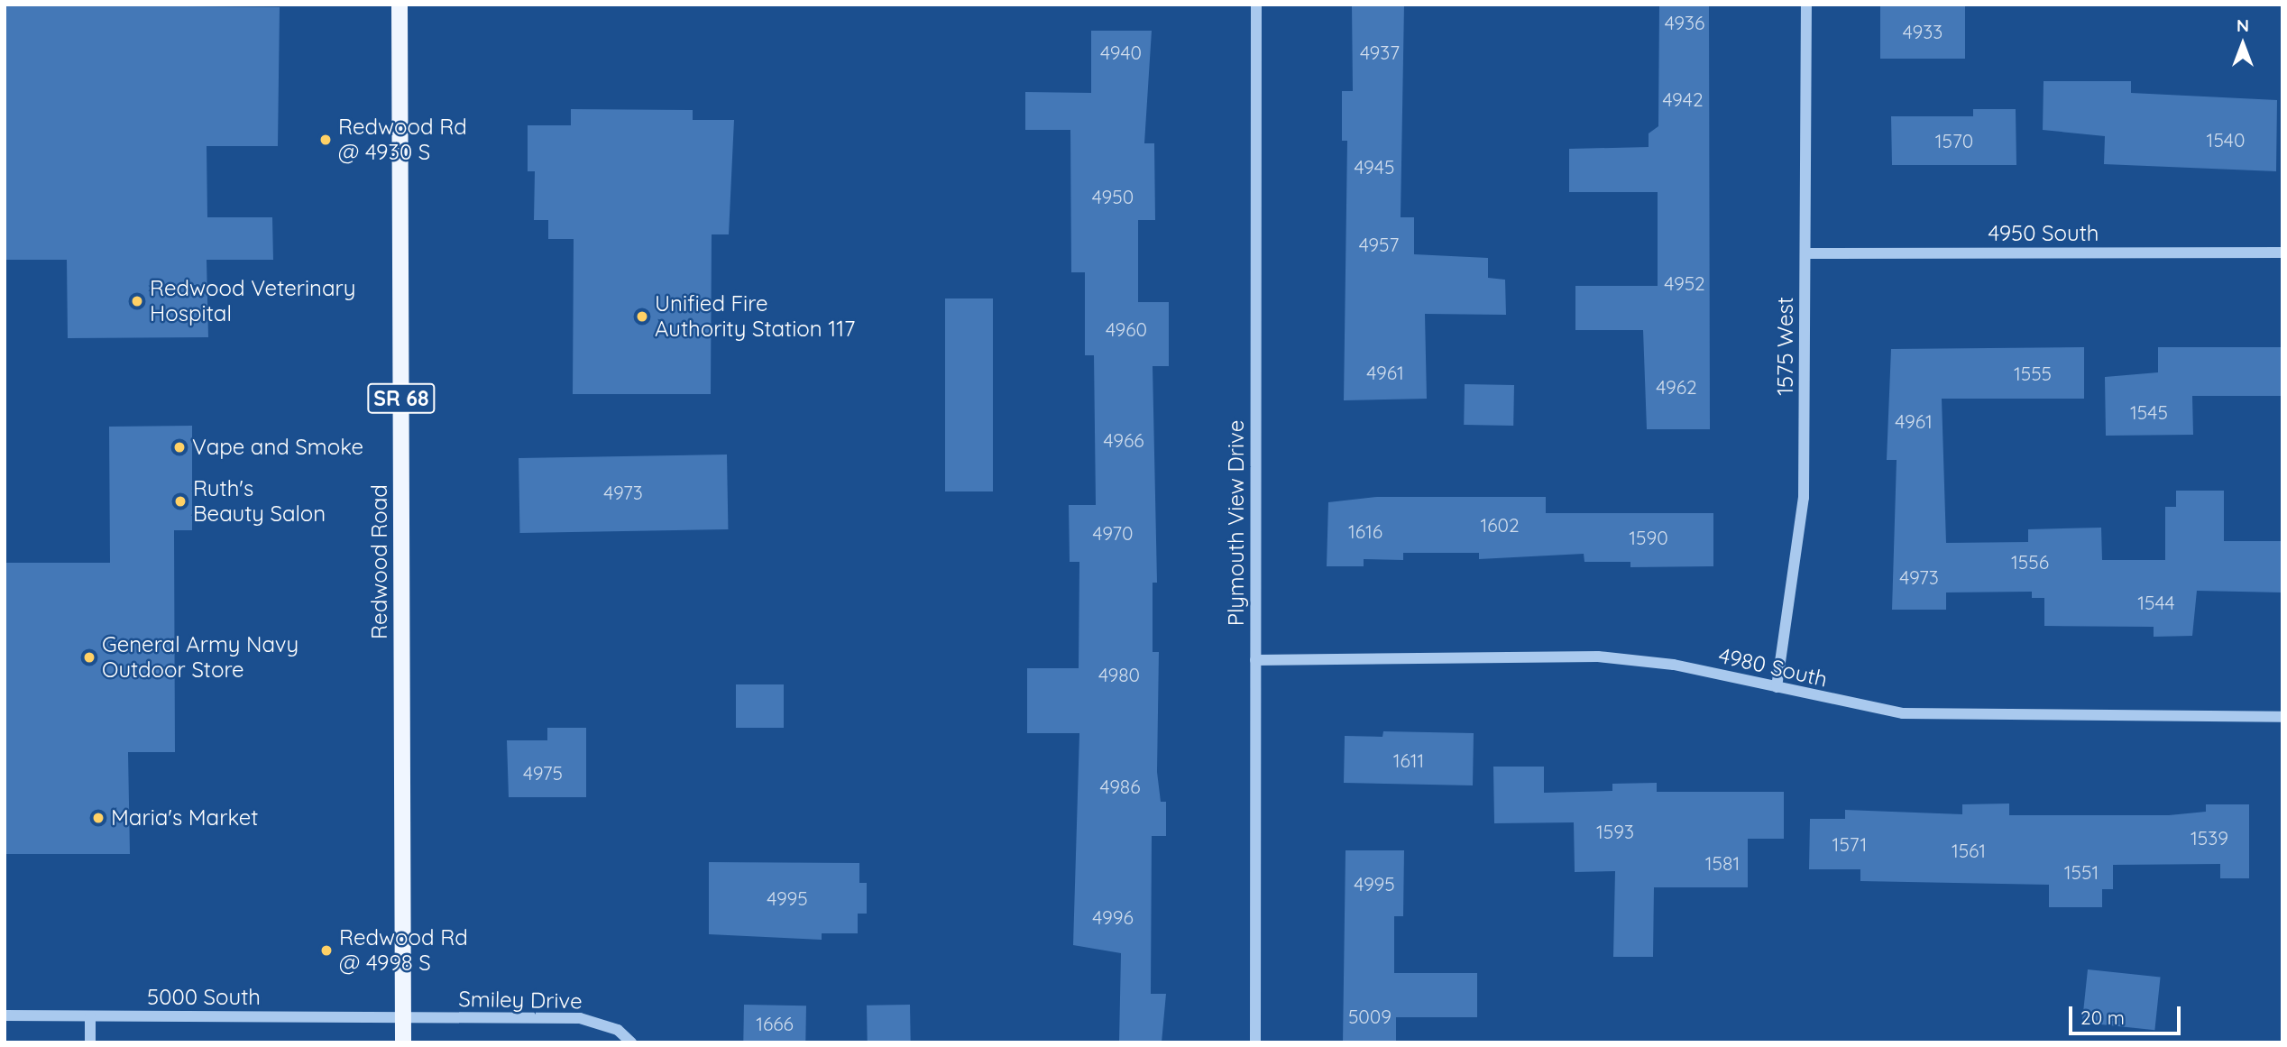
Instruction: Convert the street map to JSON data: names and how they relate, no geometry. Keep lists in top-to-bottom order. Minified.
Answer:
{"streets":{"main road":["SR 68","Redwood Road"],"street":["4950 South","1575 West","Plymouth View Drive","4980 South","5000 South","Smiley Drive"]},"crossings":[["4950 South","1575 West"],["1575 West","4980 South"],["Plymouth View Drive","4980 South"],["Redwood Road","5000 South"],["Redwood Road","Smiley Drive"],["5000 South","Smiley Drive"]],"places":["Redwood Rd @ 4930 S","Redwood Veterinary Hospital","Unified Fire Authority Station 117","Vape and Smoke","Ruth's Beauty Salon","General Army Navy Outdoor Store","Maria's Market","Redwood Rd @ 4998 S"],"house_numbers":["4936","4933","4940","4937","4942","1540","1570","4945","4950","4957","4952","4960","4961","1555","4962","1545","4961","4966","4973","1602","1616","4970","1590","1556","4973","1544","4980","1611","4975","4986","1593","1539","1571","1561","1581","1551","4995","4995","4996","5009","1666"],"scale_bar":"20 m","north":"top"}
